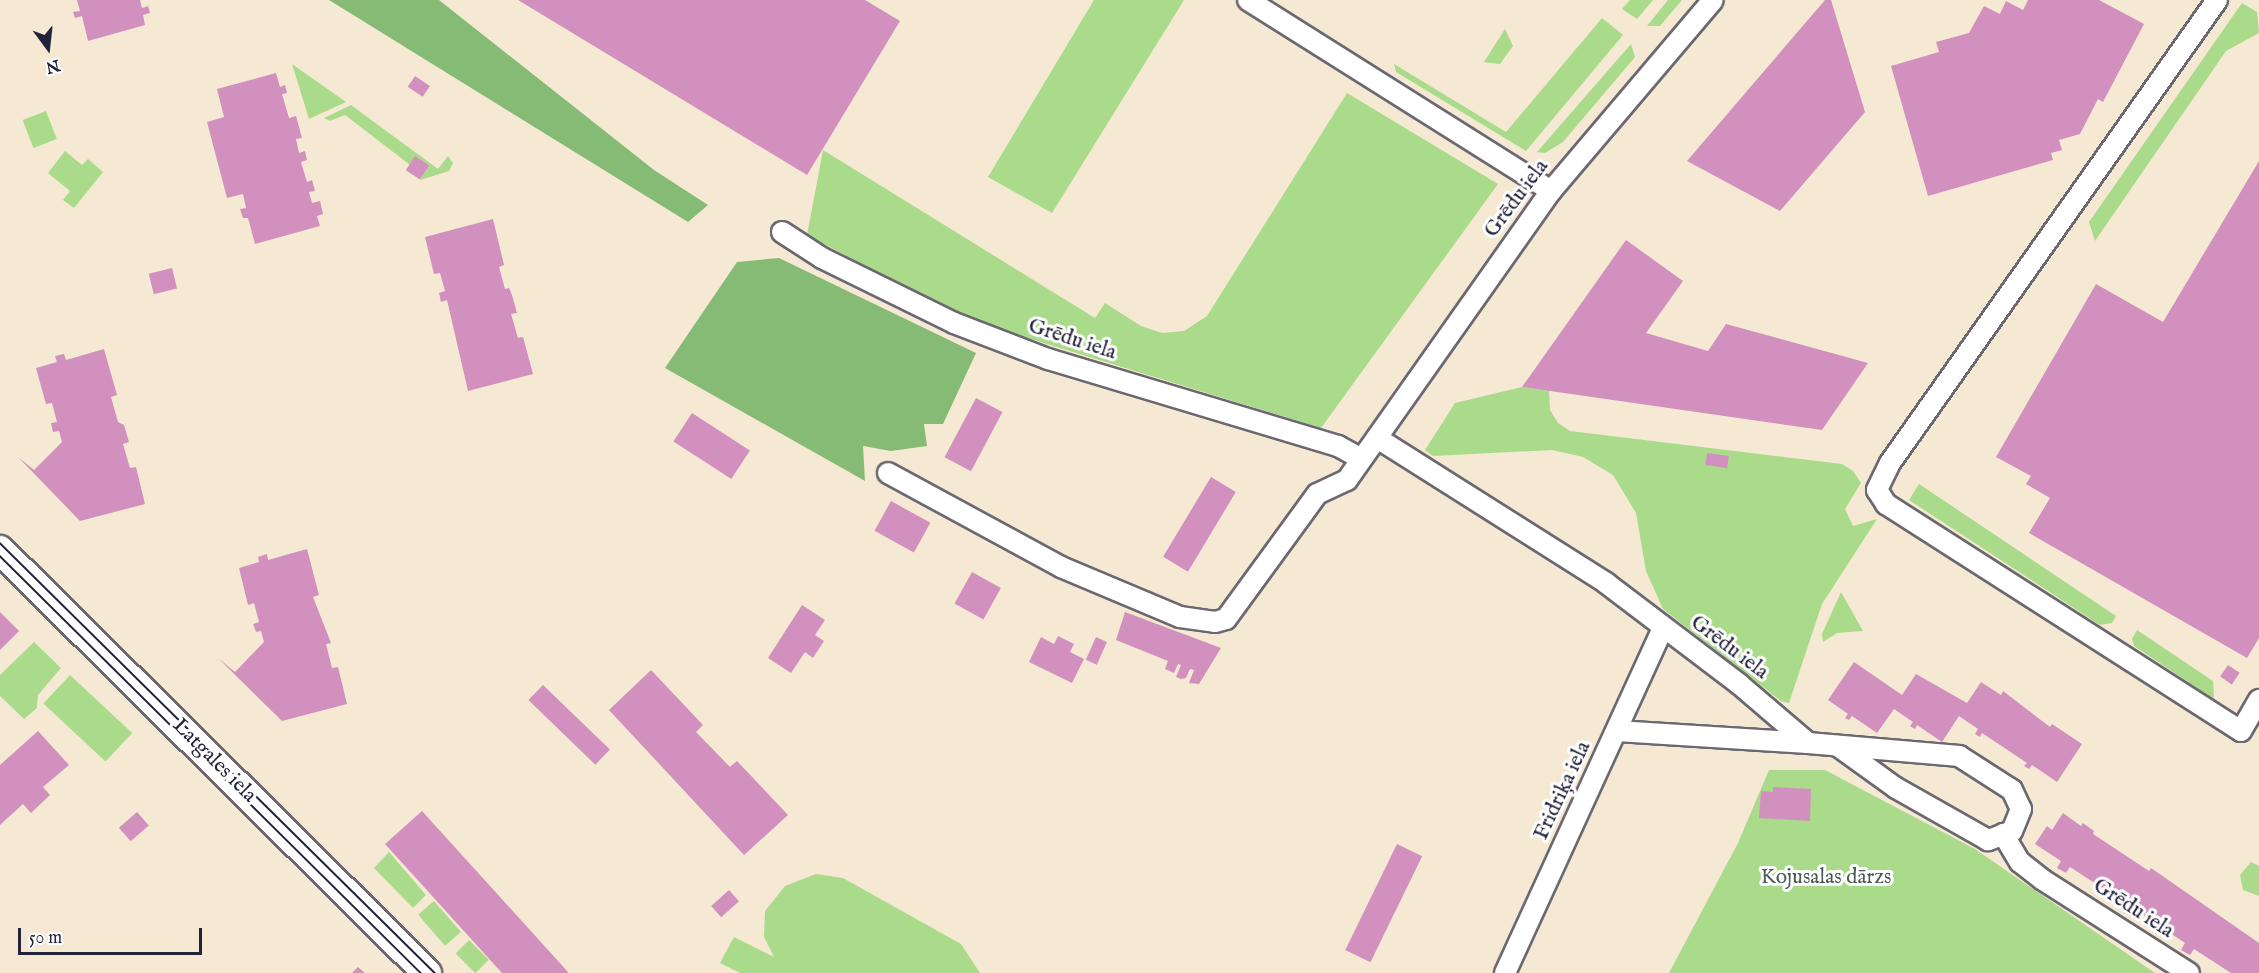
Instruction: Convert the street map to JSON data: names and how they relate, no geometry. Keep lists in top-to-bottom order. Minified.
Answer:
{"streets":{"street":["Grēdu iela","Latgales iela","Fridriķa iela"]},"crossings":[["Grēdu iela","Fridriķa iela"]],"parks":["Kojusalas dārzs"],"scale_bar":"50 m","north":"bottom"}
